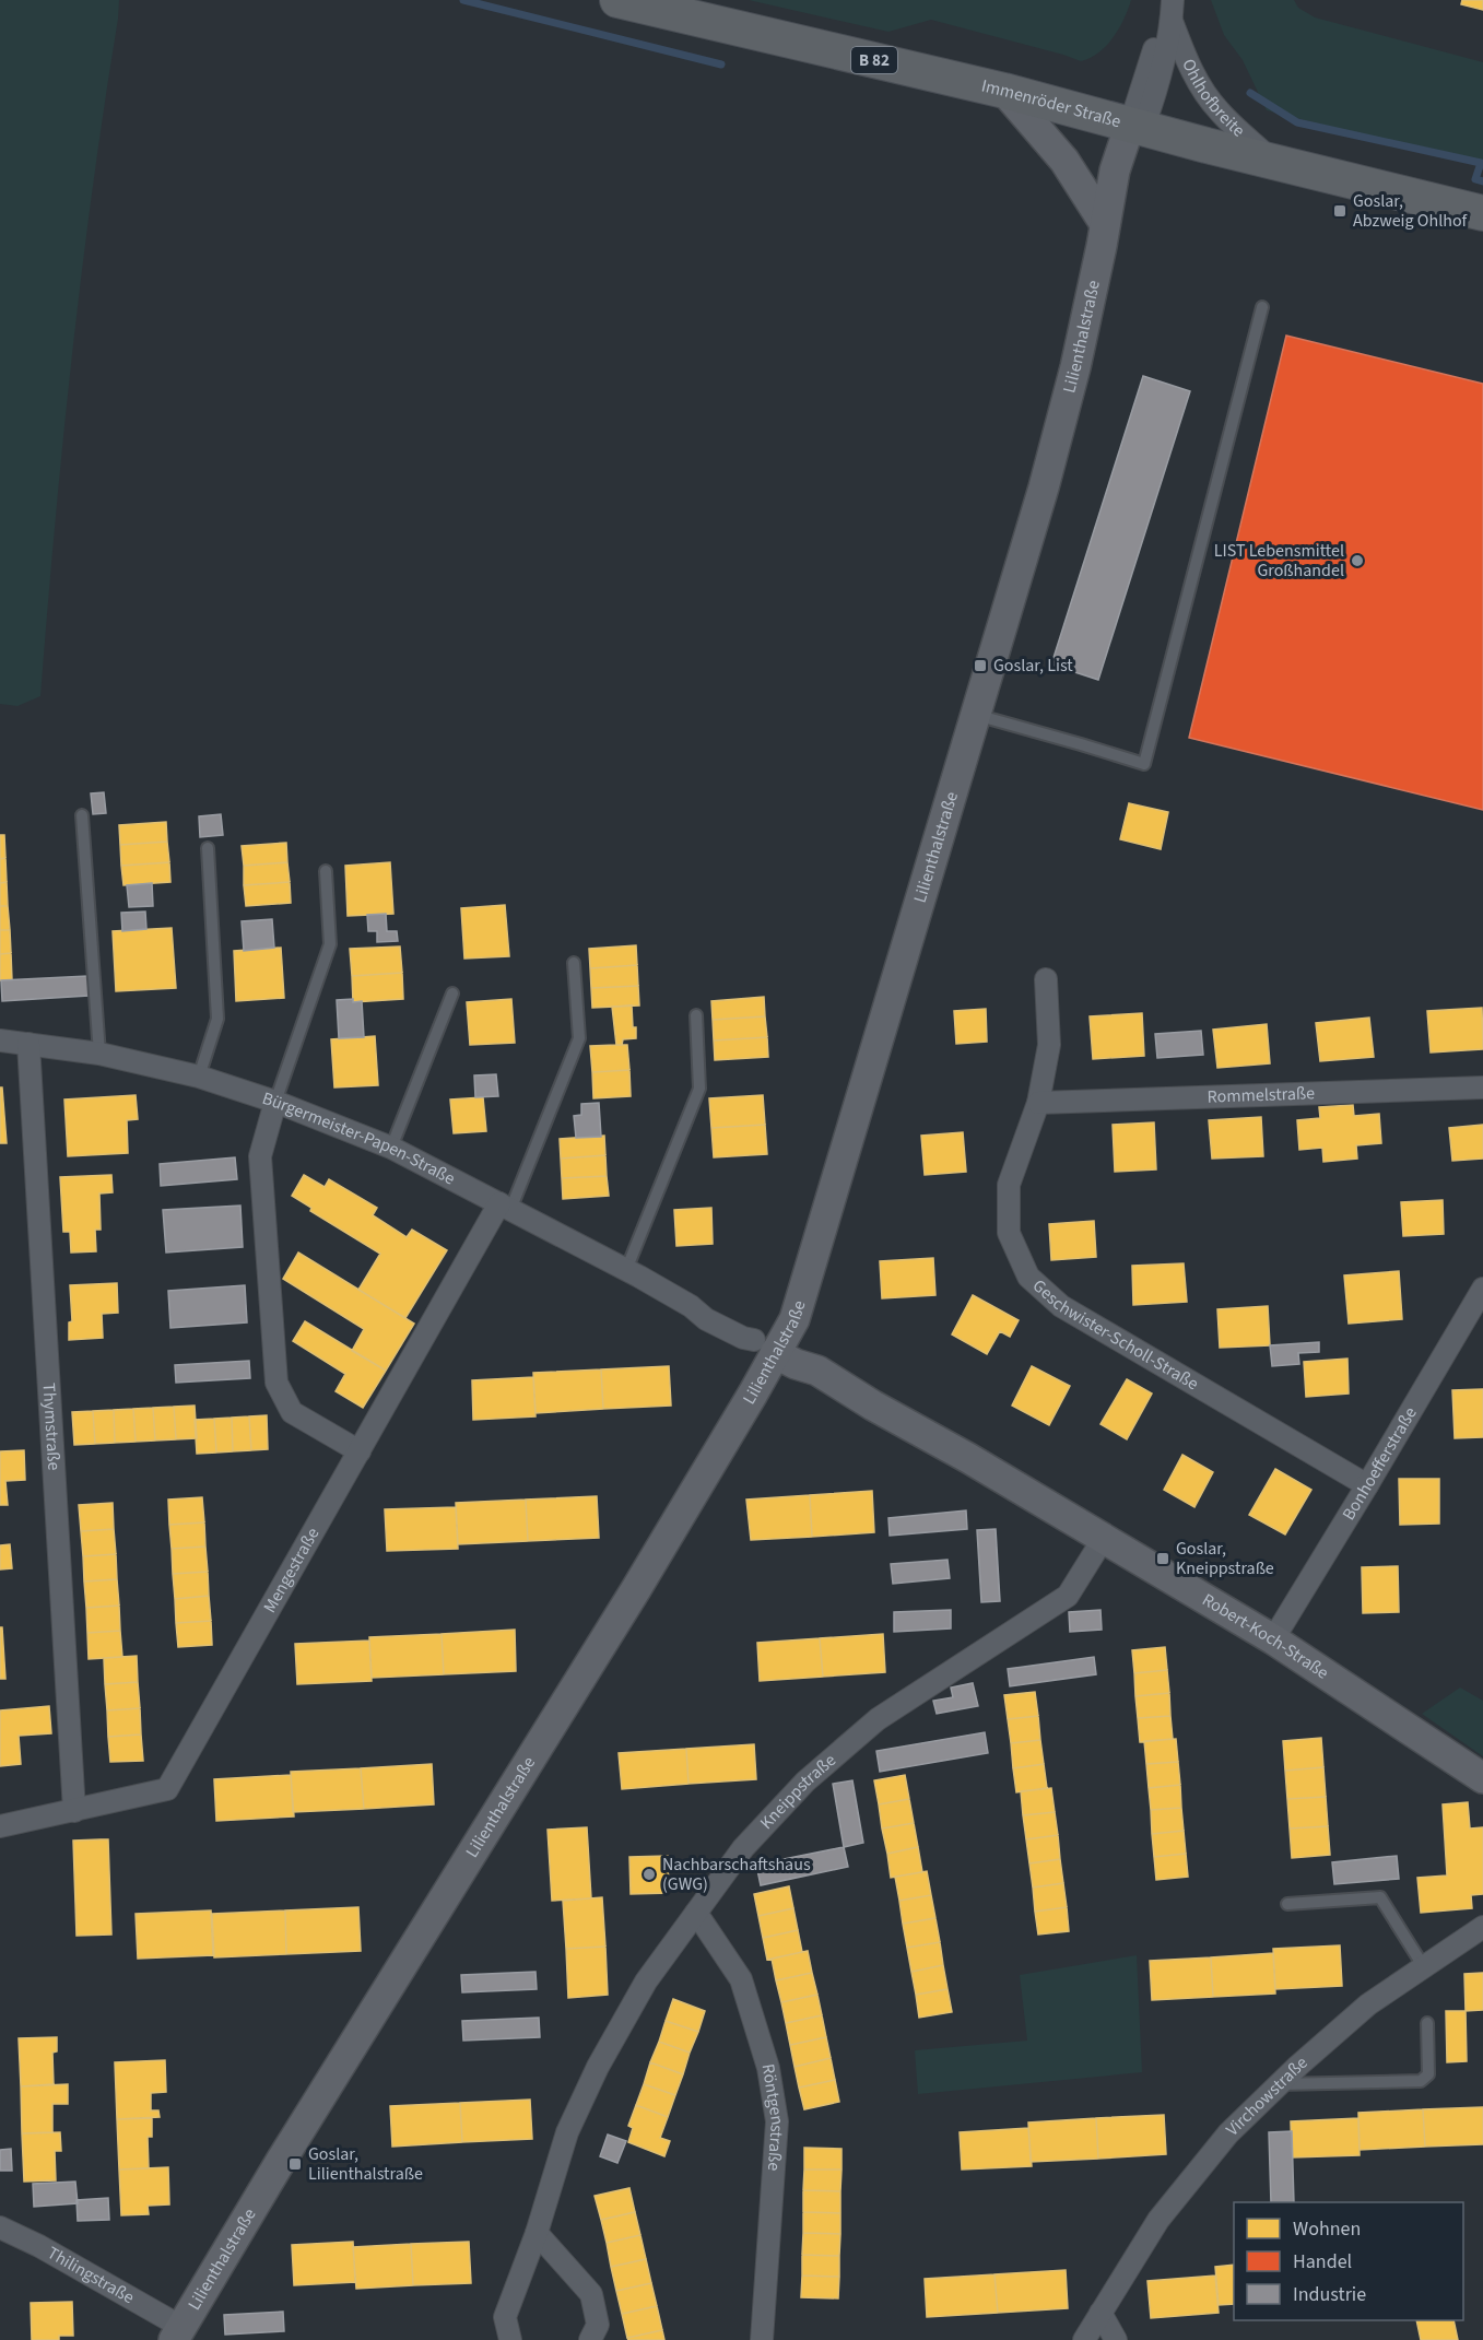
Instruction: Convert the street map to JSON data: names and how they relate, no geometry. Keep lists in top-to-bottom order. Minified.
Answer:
{"streets":{"main road":["B 82","Immenröder Straße"],"street":["Ohlhofbreite","Lilienthalstraße","Rommelstraße","Bürgermeister-Papen-Straße","Geschwister-Scholl-Straße","Thymstraße","Bonhoefferstraße","Mengestraße","Robert-Koch-Straße","Kneippstraße","Virchowstraße","Röntgenstraße","Thilingstraße"]},"crossings":[["Ohlhofbreite","Immenröder Straße"],["Ohlhofbreite","Lilienthalstraße"],["Immenröder Straße","Lilienthalstraße"],["Lilienthalstraße","Bürgermeister-Papen-Straße"],["Lilienthalstraße","Robert-Koch-Straße"],["Lilienthalstraße","Thilingstraße"],["Rommelstraße","Geschwister-Scholl-Straße"],["Bürgermeister-Papen-Straße","Thymstraße"],["Bürgermeister-Papen-Straße","Mengestraße"],["Bürgermeister-Papen-Straße","Robert-Koch-Straße"],["Geschwister-Scholl-Straße","Bonhoefferstraße"],["Thymstraße","Mengestraße"],["Bonhoefferstraße","Robert-Koch-Straße"],["Robert-Koch-Straße","Kneippstraße"],["Kneippstraße","Röntgenstraße"]],"places":{"transit":["Goslar, Abzweig Ohlhof","Goslar, List","Goslar, Kneippstraße","Goslar, Lilienthalstraße"],"other":["LIST Lebensmittel Großhandel","Nachbarschaftshaus (GWG)"]},"legend":["Wohnen","Handel","Industrie"]}
